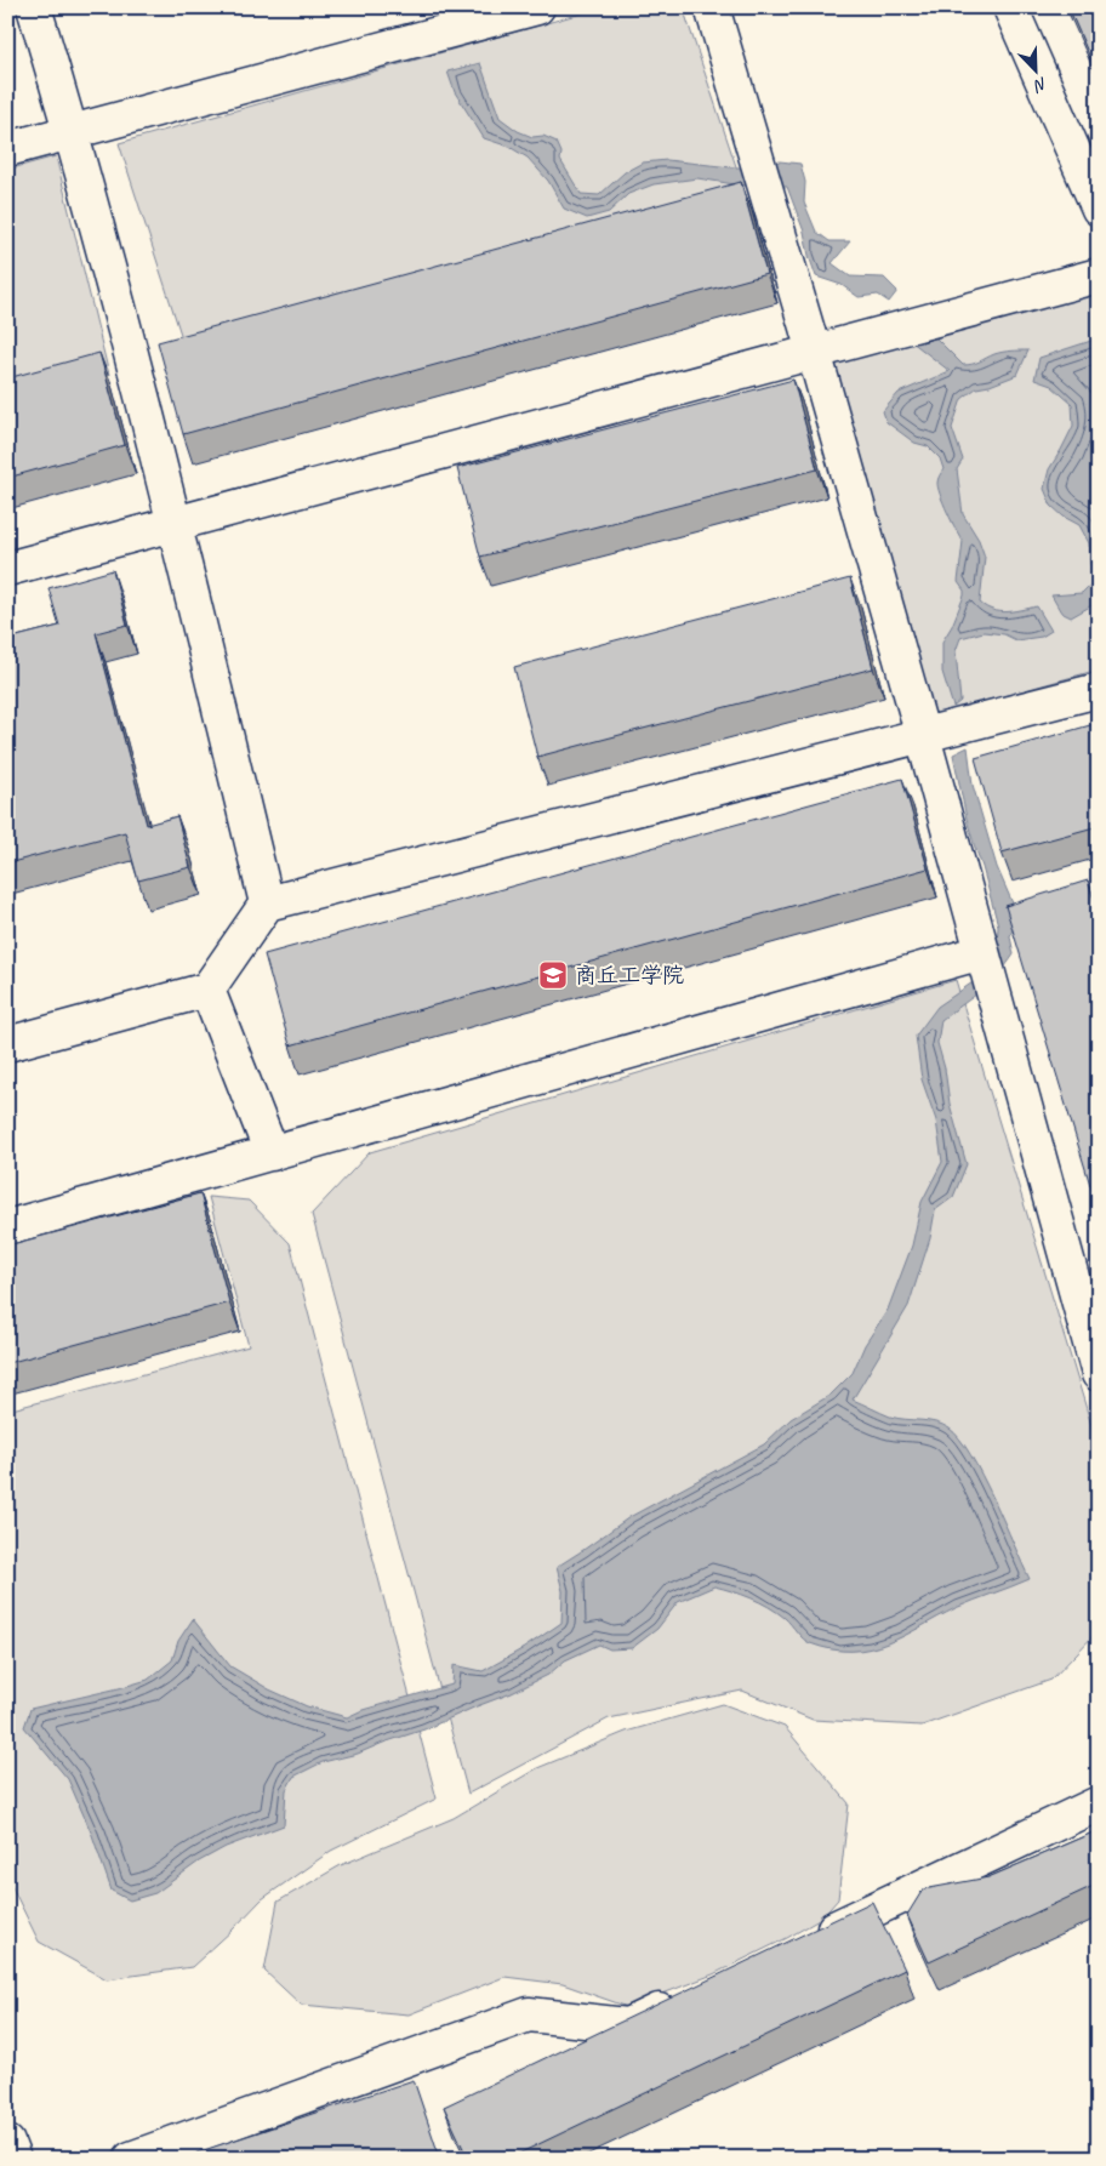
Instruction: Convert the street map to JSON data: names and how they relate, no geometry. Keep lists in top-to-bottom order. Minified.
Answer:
{"places":{"school or university":["商丘工学院"]},"north":"bottom right"}
